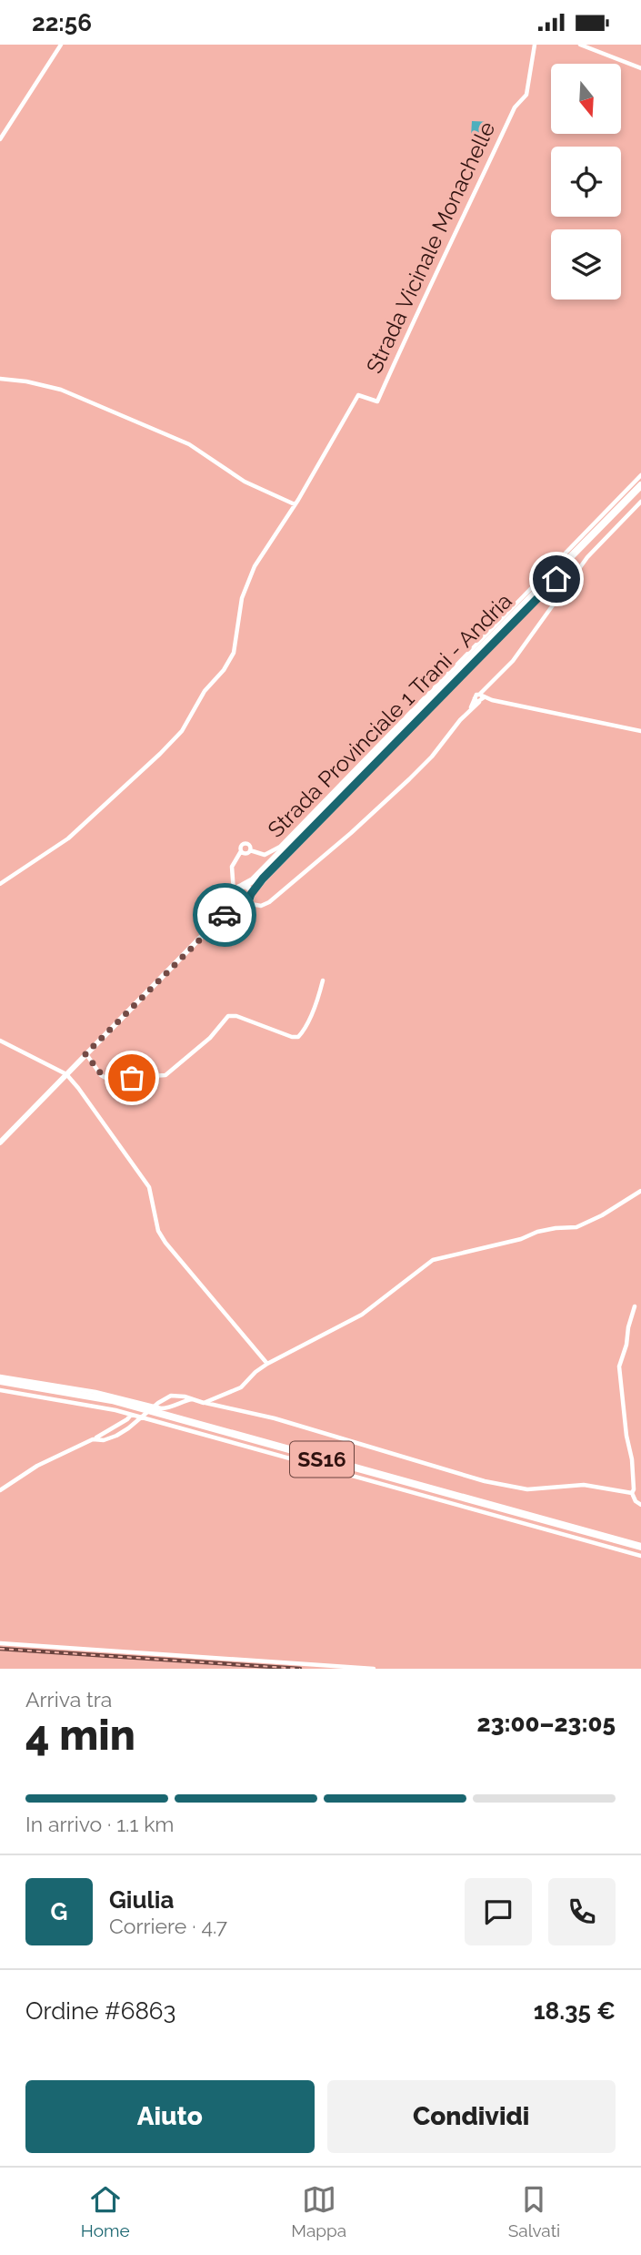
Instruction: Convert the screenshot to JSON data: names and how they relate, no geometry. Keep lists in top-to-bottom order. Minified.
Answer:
{"streets":{"highway":["Strada Provinciale 1 Trani - Andria","SS16"],"street":["Strada Vicinale Monachelle"]},"north":"bottom","page":{"status":"22:56","heading":["4 min","Arriva tra","23:00–23:05"],"panel":["Giulia","Corriere · 4.7","Ordine #6863","18.35 €"],"bar":"In arrivo · 1.1 km","round":"G","buttons":["Aiuto","Condividi"],"tabs":["Home","Mappa","Salvati"]}}
